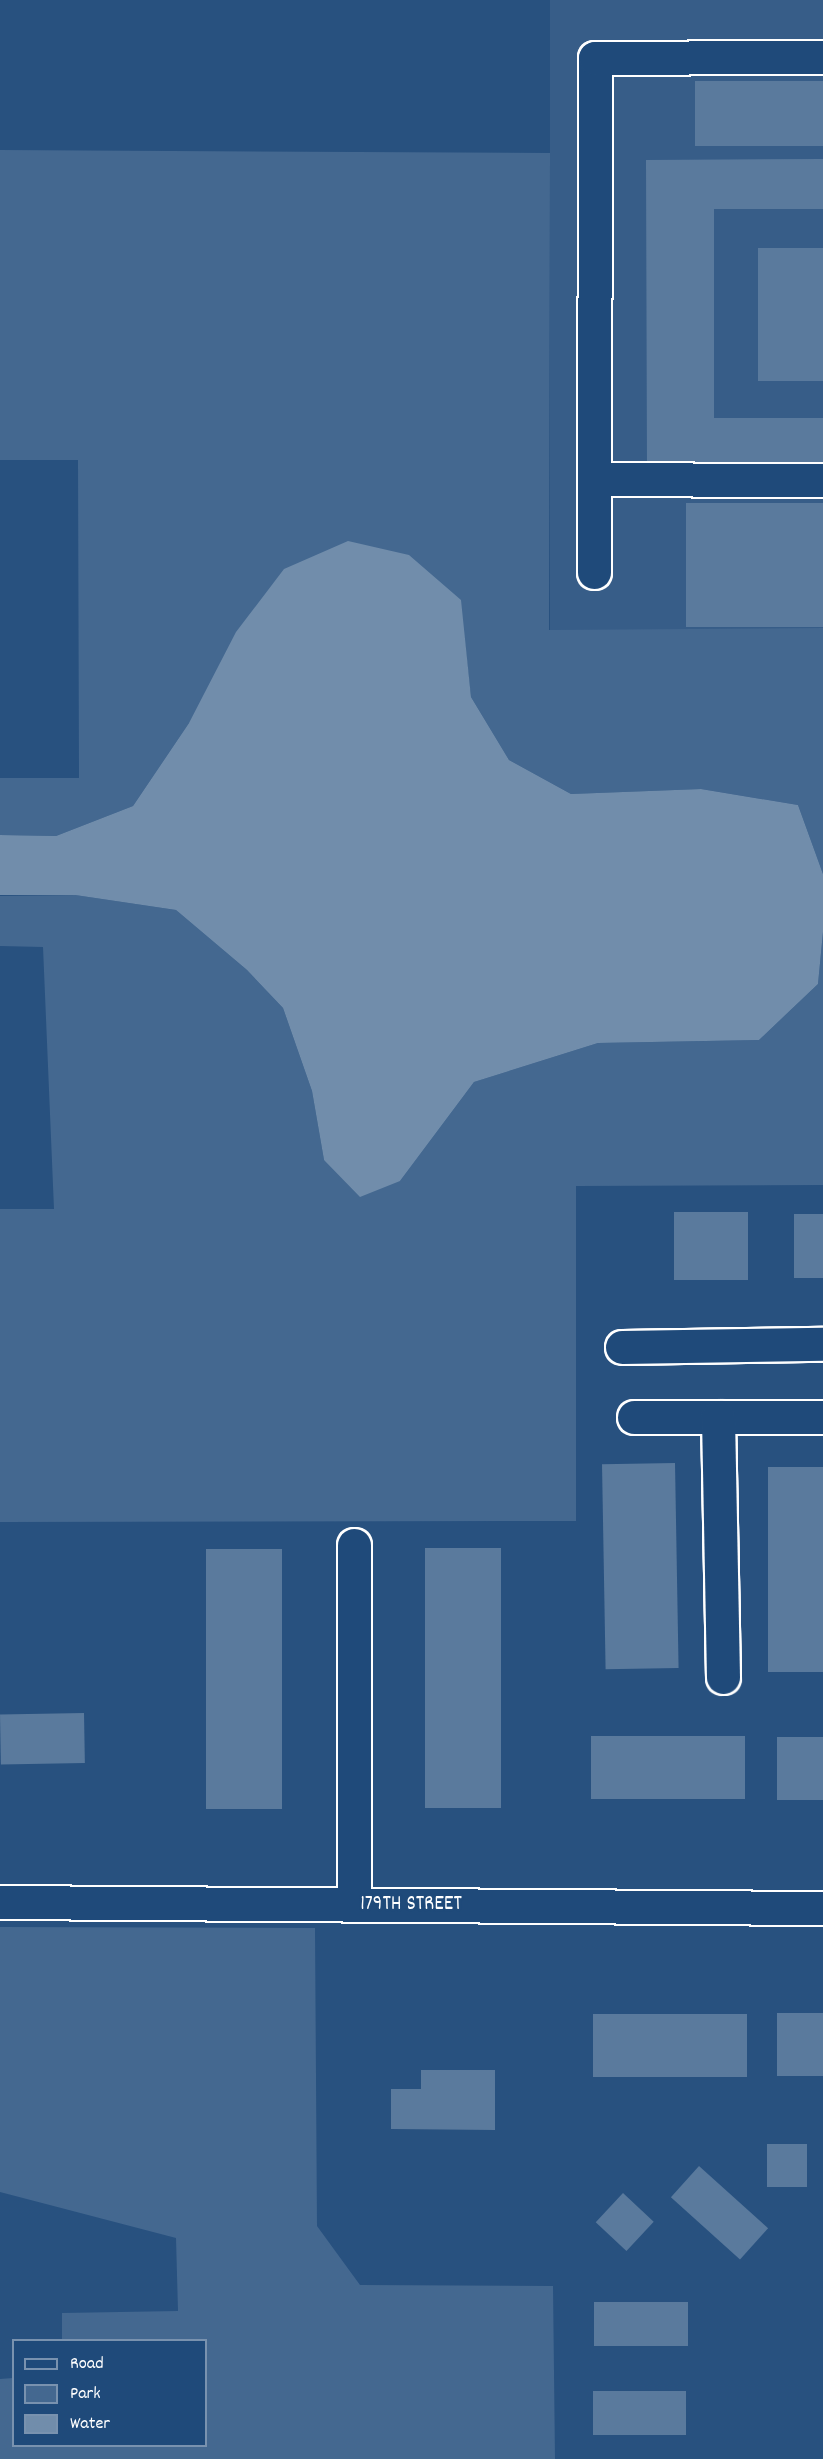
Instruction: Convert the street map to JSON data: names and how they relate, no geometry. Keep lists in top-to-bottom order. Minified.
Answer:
{"streets":{"street":["179TH STREET"]},"legend":["Road","Park","Water"]}
